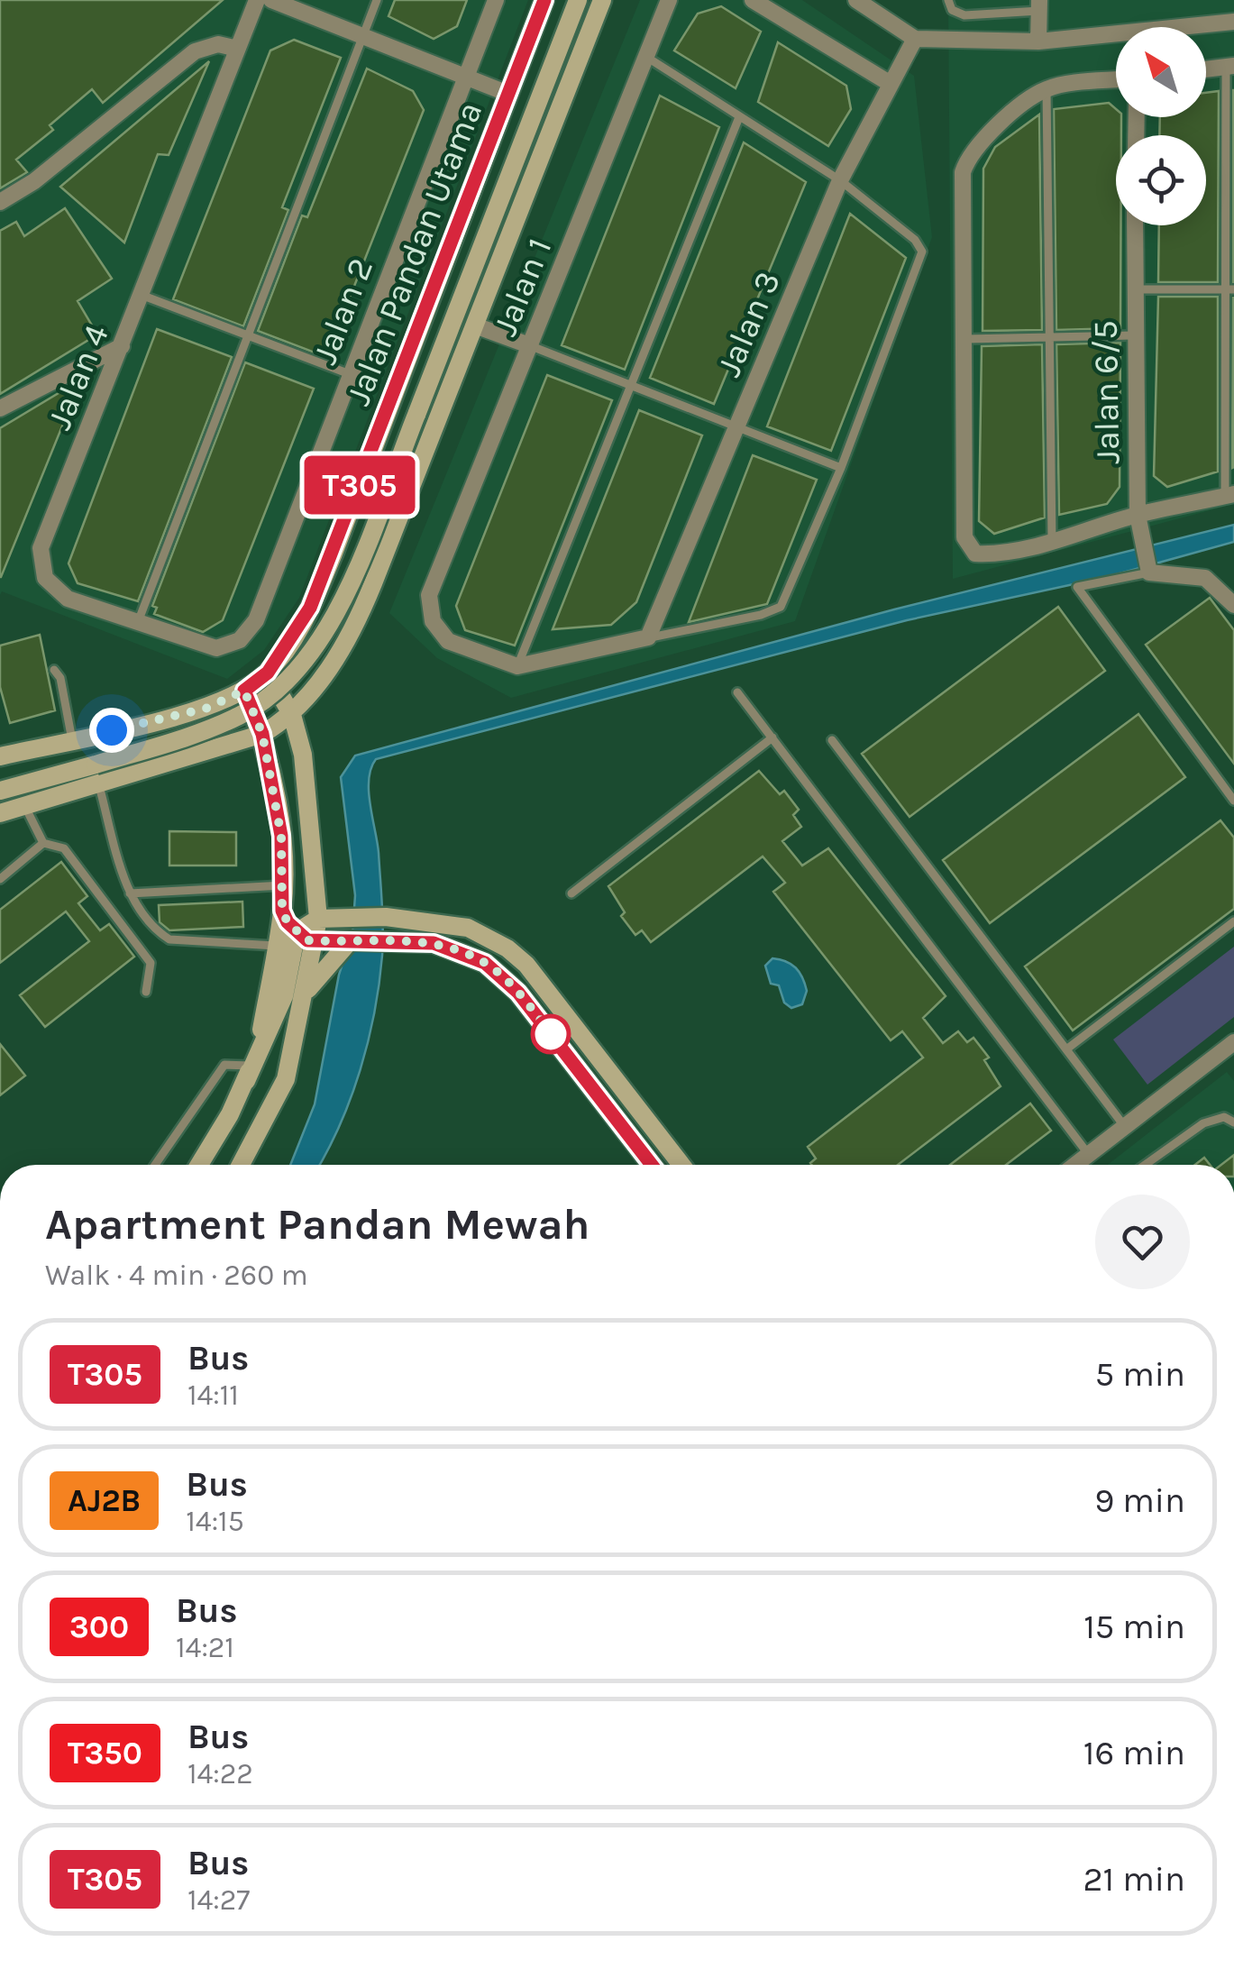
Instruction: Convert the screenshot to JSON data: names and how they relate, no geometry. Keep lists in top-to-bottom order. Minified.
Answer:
{"streets":{"main road":["Jalan Pandan Utama"],"street":["Jalan 1","Jalan 2","Jalan 3","Jalan 4","Jalan 6/5"]},"crossings":[["Jalan 2","Jalan 4"]],"lines":["bus line T305"],"north":"top left","page":{"on_map":"T305","heading":["Apartment Pandan Mewah","Walk · 4 min · 260 m"],"list":[{"mark":"T305","name":"Bus","note":"14:11","value":"5 min"},{"mark":"AJ2B","name":"Bus","note":"14:15","value":"9 min"},{"mark":"300","name":"Bus","note":"14:21","value":"15 min"},{"mark":"T350","name":"Bus","note":"14:22","value":"16 min"},{"mark":"T305","name":"Bus","note":"14:27","value":"21 min"}]}}
